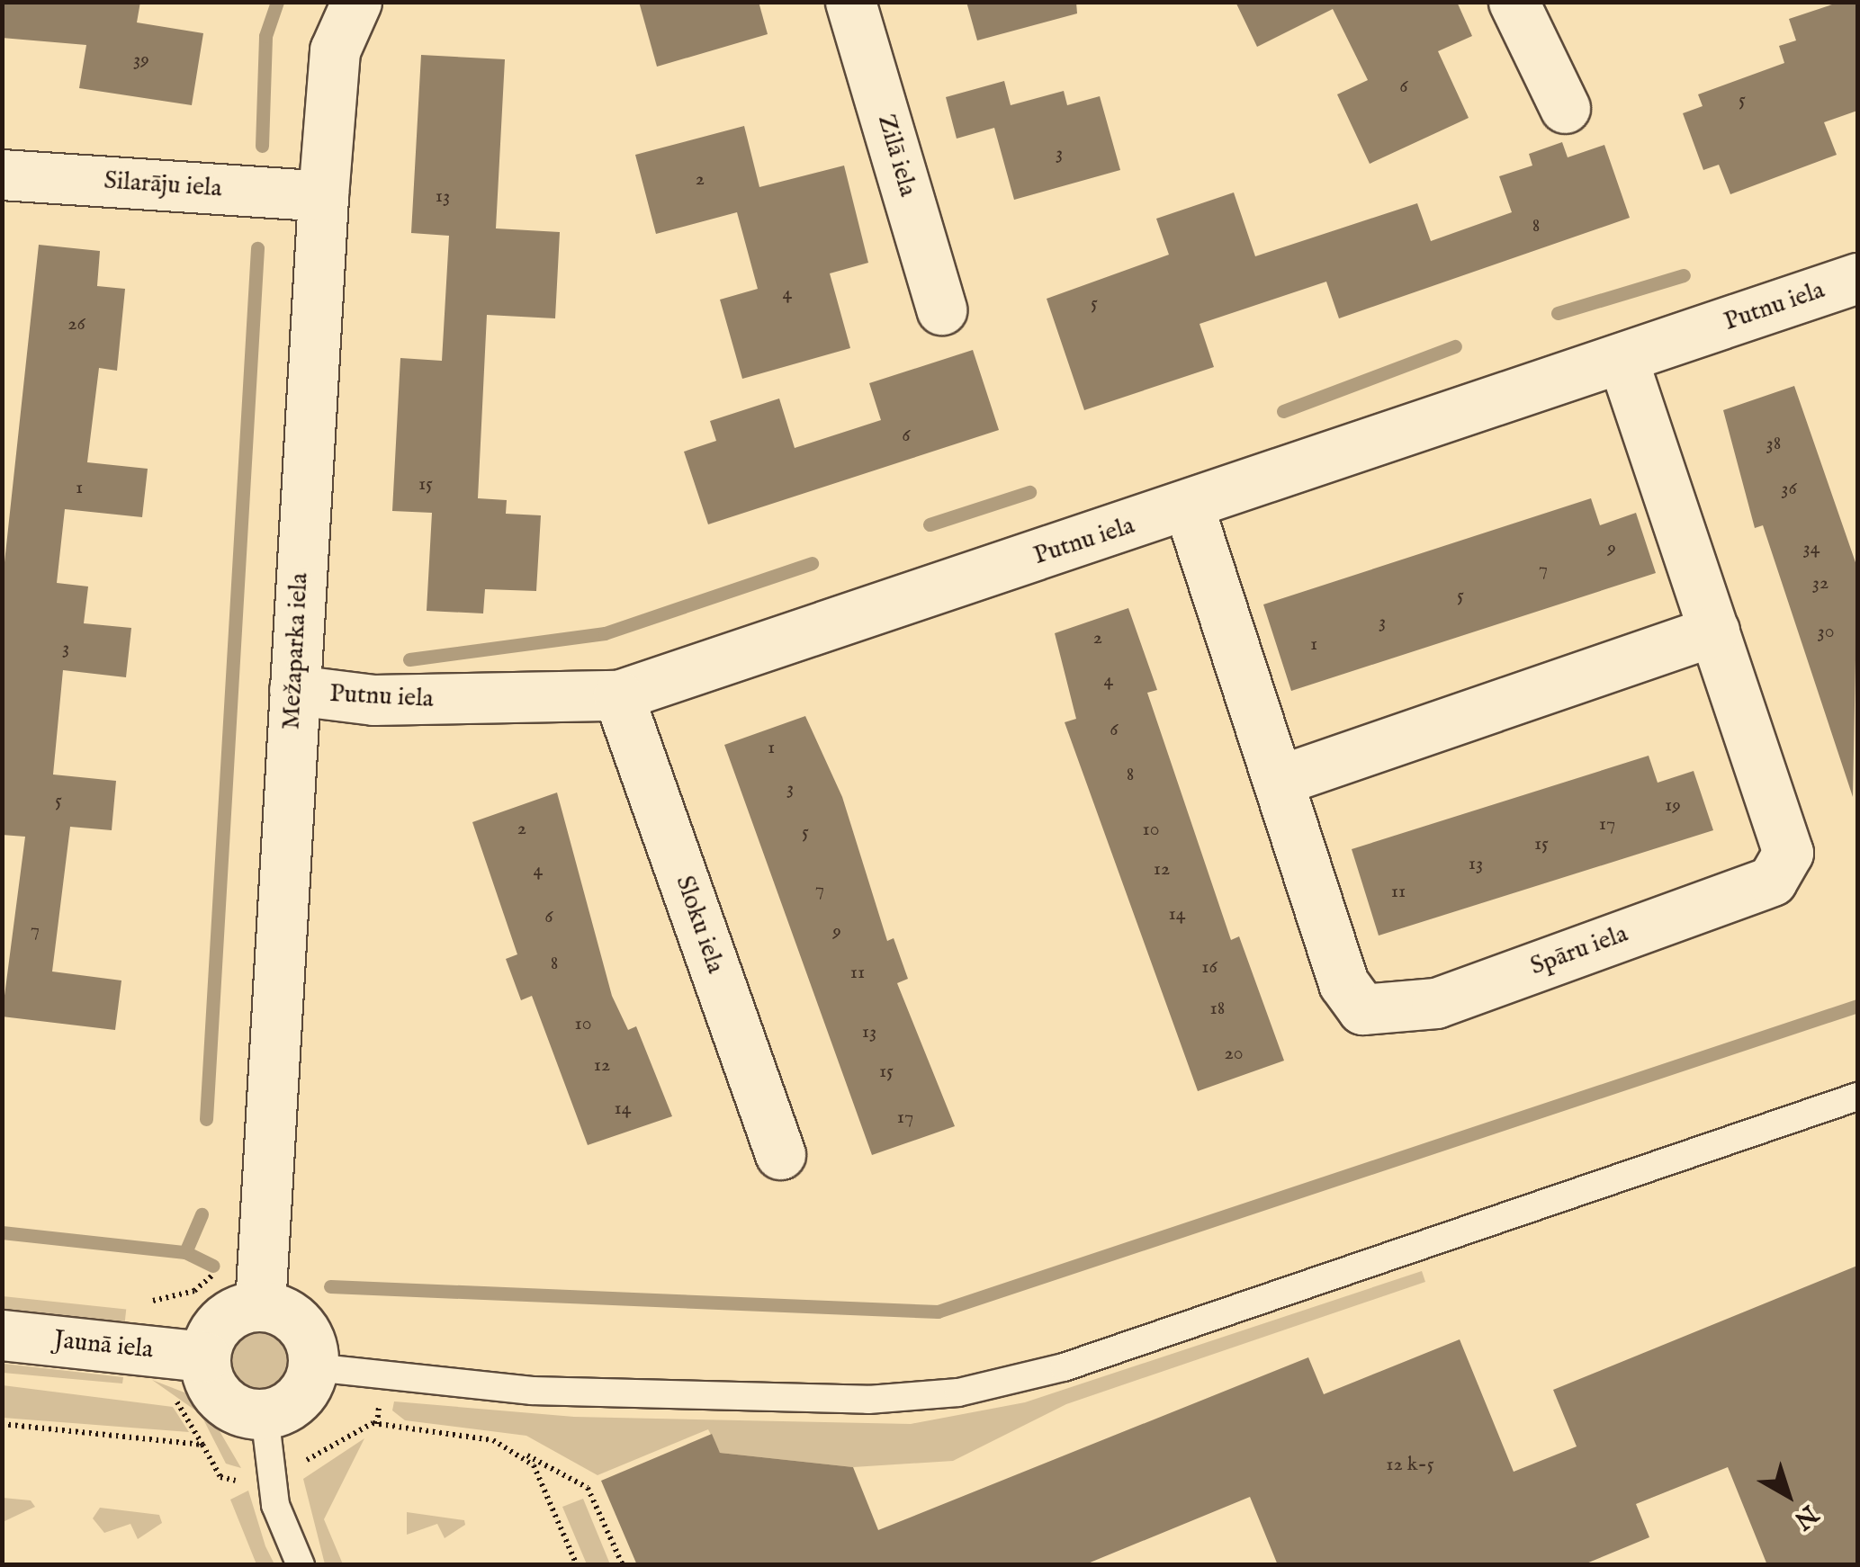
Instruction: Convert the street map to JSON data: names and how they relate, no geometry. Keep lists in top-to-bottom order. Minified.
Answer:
{"streets":{"street":["Zilā iela","Silarāju iela","Putnu iela","Mežaparka iela","Sloku iela","Spāru iela","Jaunā iela"]},"crossings":[["Silarāju iela","Mežaparka iela"],["Putnu iela","Mežaparka iela"],["Putnu iela","Sloku iela"],["Putnu iela","Spāru iela"],["Mežaparka iela","Jaunā iela"]],"house_numbers":["39","6","5","3","2","13","8","4","5","26","6","38","15","1","36","9","34","7","32","5","3","30","2","1","3","4","6","1","8","3","5","19","17","2","10","5","15","13","12","4","7","11","14","6","7","9","8","16","11","18","10","13","20","12","15","14","17","12 k-5"],"north":"bottom right"}
